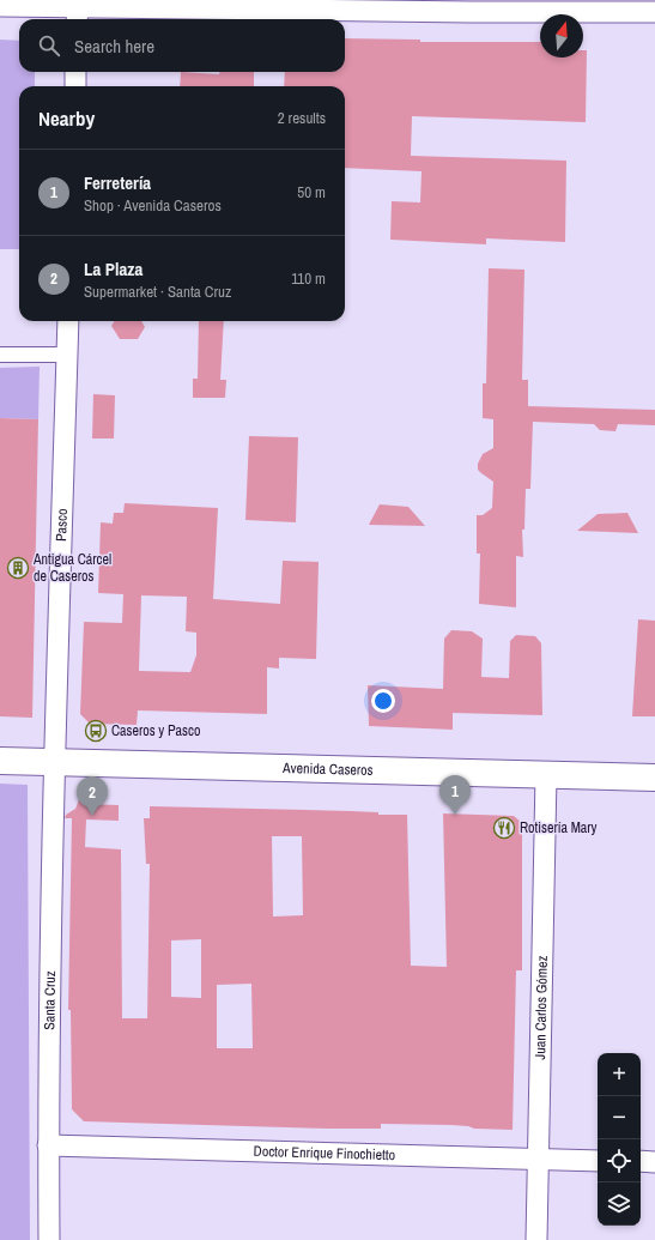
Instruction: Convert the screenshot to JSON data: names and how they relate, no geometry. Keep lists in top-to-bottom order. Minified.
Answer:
{"streets":{"main road":["Avenida Caseros"],"street":["Pasco","Santa Cruz","Juan Carlos Gómez","Doctor Enrique Finochietto"]},"crossings":[["Pasco","Avenida Caseros"],["Pasco","Santa Cruz"],["Avenida Caseros","Santa Cruz"],["Avenida Caseros","Juan Carlos Gómez"],["Santa Cruz","Doctor Enrique Finochietto"],["Juan Carlos Gómez","Doctor Enrique Finochietto"]],"places":{"building":["Antigua Cárcel de Caseros"],"bus stop":["Caseros y Pasco"],"restaurant":["Rotisería Mary"]},"north":"top","page":{"search":"Search here","heading":["Nearby","2 results"],"list":[{"mark":"1","name":"Ferretería","note":"Shop · Avenida Caseros","value":"50 m"},{"mark":"2","name":"La Plaza","note":"Supermarket · Santa Cruz","value":"110 m"}],"pins":["1","2"],"map_buttons":["+","−"]}}
